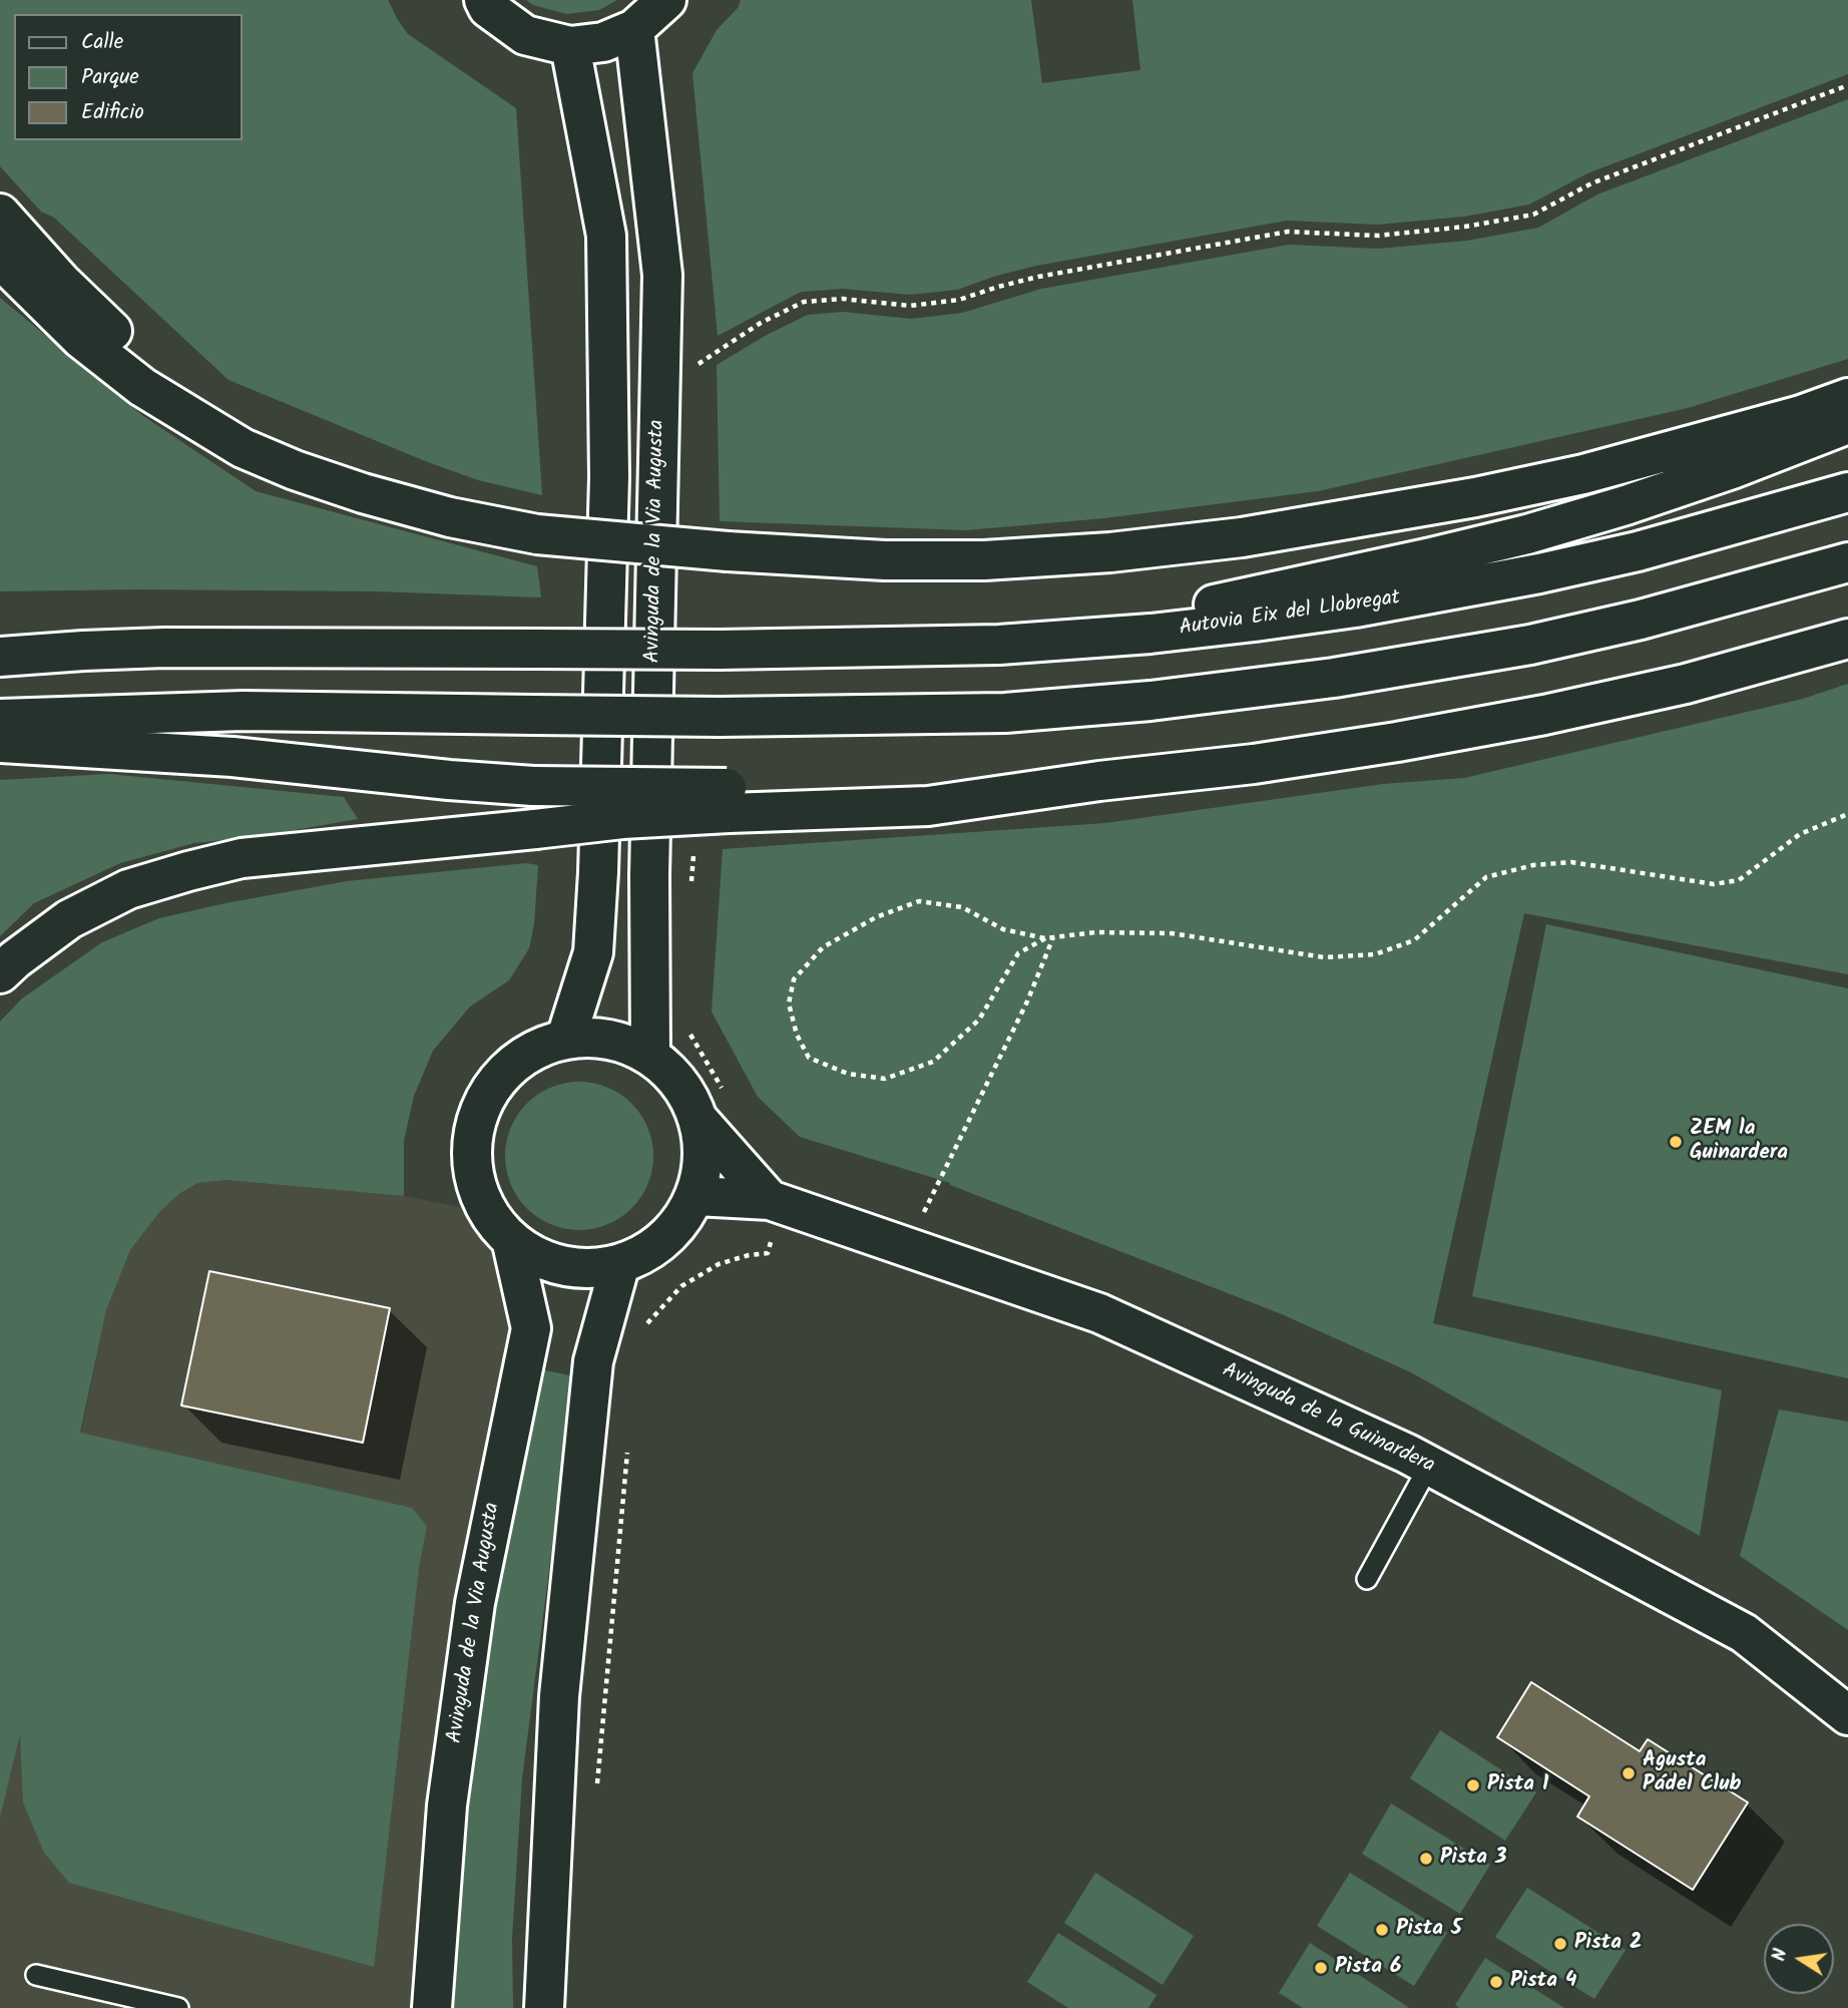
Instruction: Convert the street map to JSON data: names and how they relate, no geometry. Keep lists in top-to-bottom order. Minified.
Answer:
{"streets":{"main road":["Avinguda de la Via Augusta","Autovia Eix del Llobregat","Avinguda de la Guinardera"]},"crossings":[["Avinguda de la Via Augusta","Avinguda de la Guinardera"]],"places":["ZEM la Guinardera","Agusta Pádel Club","Pista 1","Pista 3","Pista 5","Pista 2","Pista 6","Pista 4"],"legend":["Calle","Parque","Edificio"],"north":"left"}
